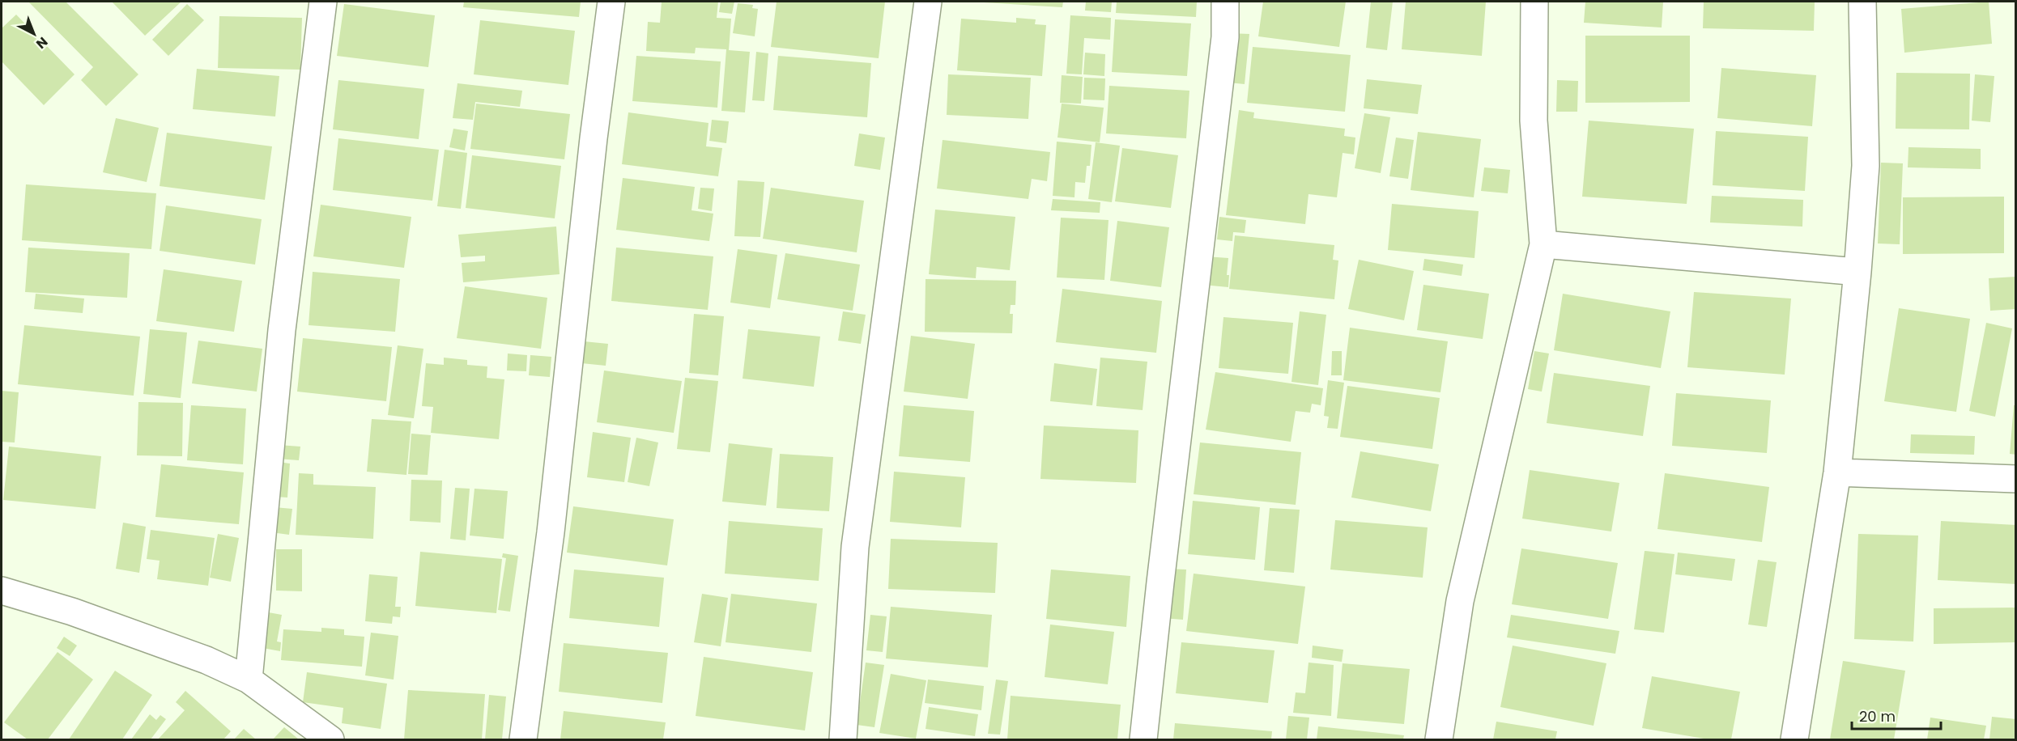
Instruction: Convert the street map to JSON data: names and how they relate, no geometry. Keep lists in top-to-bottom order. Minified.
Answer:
{"scale_bar":"20 m","north":"bottom right"}
